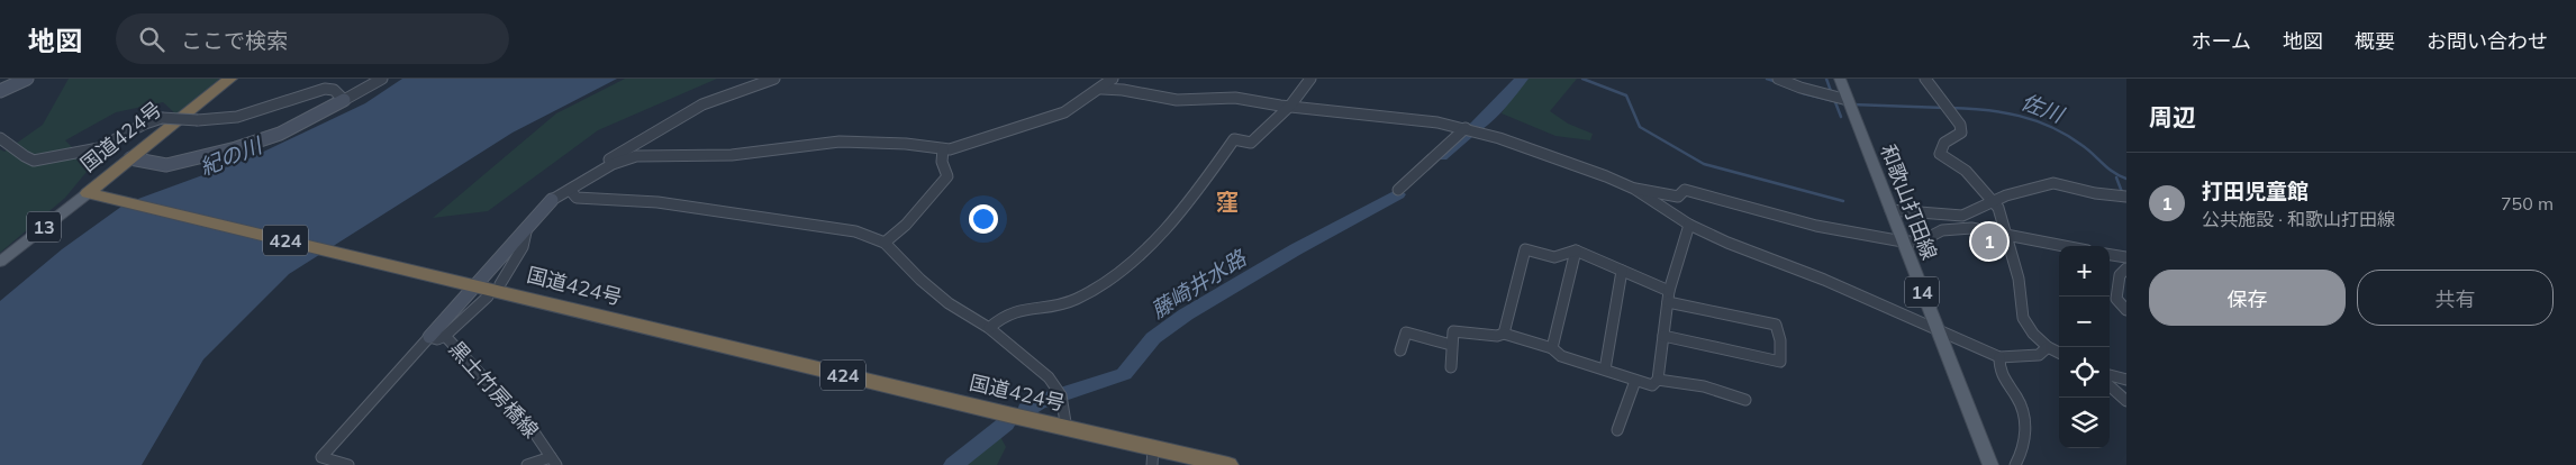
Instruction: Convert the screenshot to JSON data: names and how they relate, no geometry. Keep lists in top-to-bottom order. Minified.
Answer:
{"streets":{"highway":["国道424号","424"],"main road":["和歌山打田線","13","14"],"street":["黒土竹房橋線"]},"crossings":[["国道424号","13"],["国道424号","黒土竹房橋線"]],"districts":["窪"],"water":["佐川","紀の川","藤崎井水路"],"page":{"header":"地図","search":"ここで検索","nav":["ホーム","地図","概要","お問い合わせ"],"heading":"周辺","list":[{"mark":"1","name":"打田児童館","note":"公共施設 · 和歌山打田線","value":"750 m"}],"pins":"1","map_buttons":["+","−"],"buttons":["保存","共有"]}}
